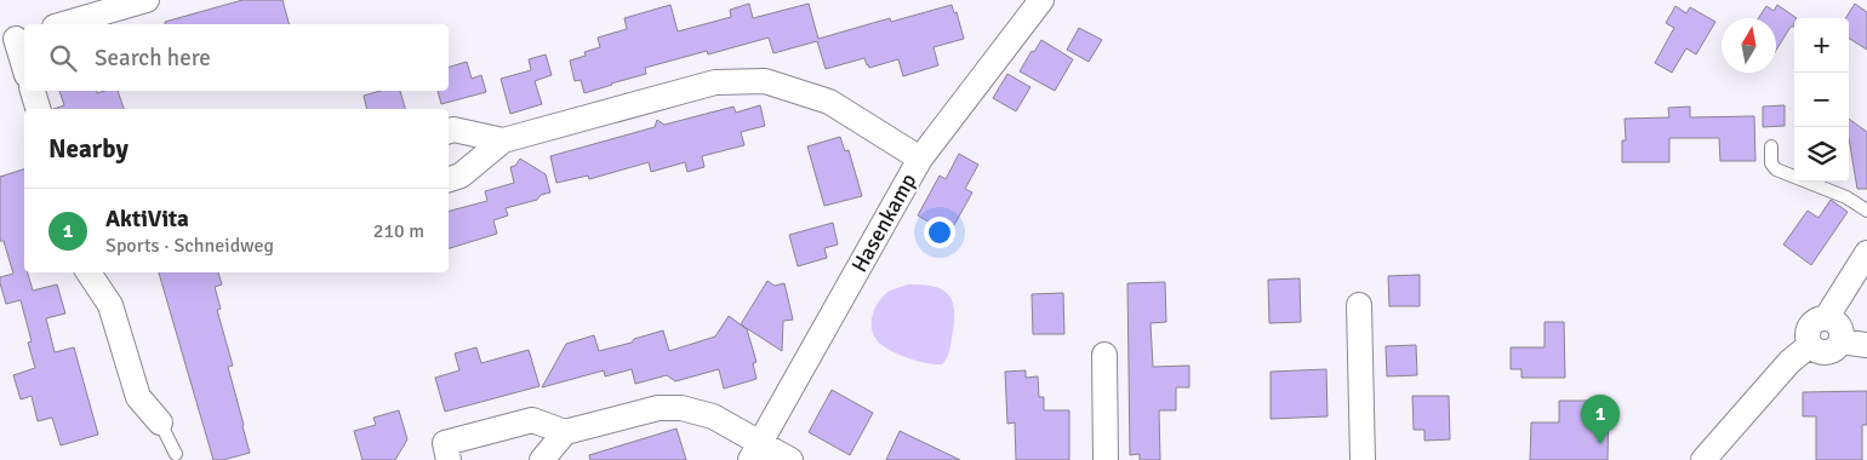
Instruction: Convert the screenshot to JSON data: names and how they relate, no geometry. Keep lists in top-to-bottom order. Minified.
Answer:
{"streets":{"street":["Hasenkamp"]},"north":"top","page":{"map_buttons":["+","−"],"search":"Search here","heading":"Nearby","list":[{"mark":"1","name":"AktiVita","note":"Sports · Schneidweg","value":"210 m"}],"pins":"1"}}
